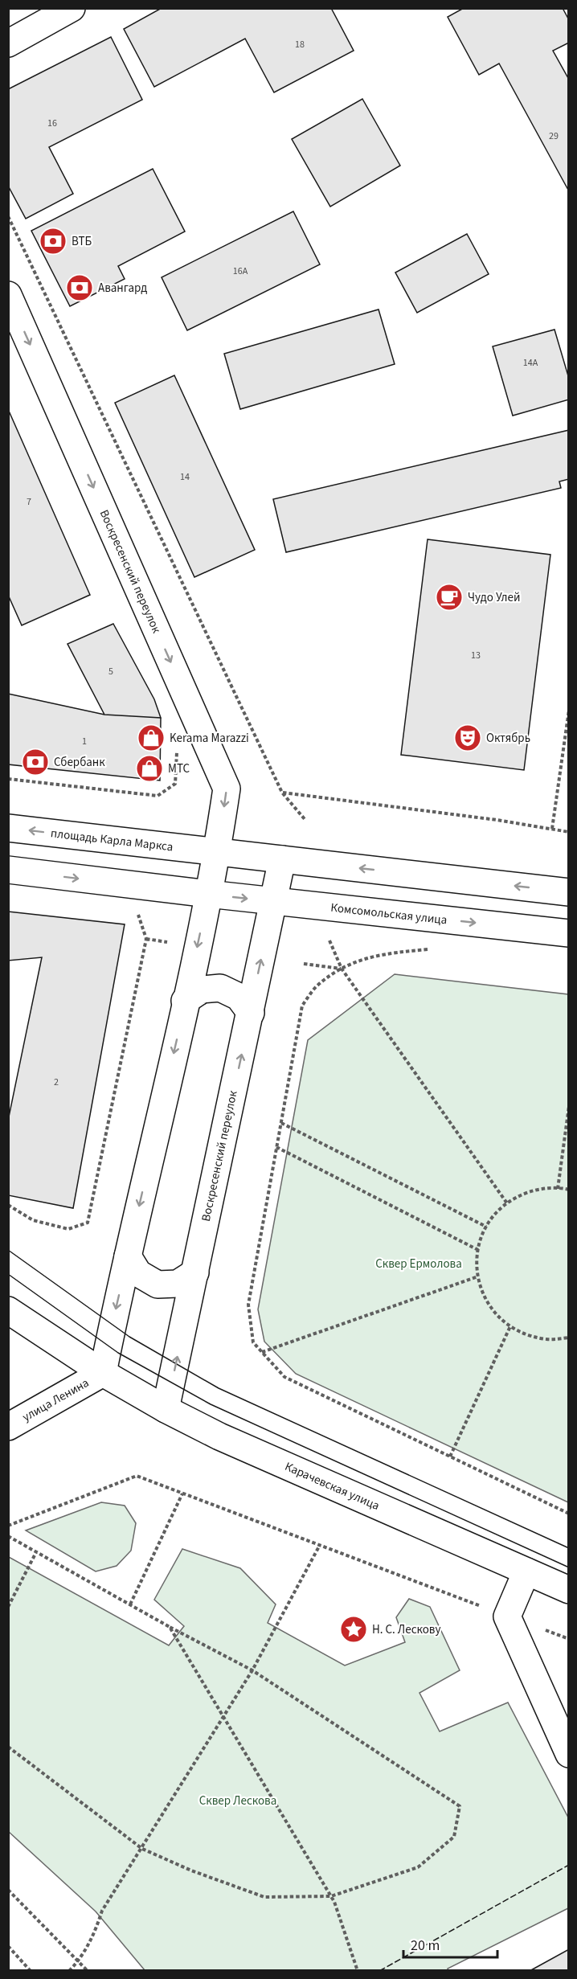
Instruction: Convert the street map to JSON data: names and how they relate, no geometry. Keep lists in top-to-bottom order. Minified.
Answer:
{"streets":{"street":["Воскресенский переулок","площадь Карла Маркса","Комсомольская улица","улица Ленина","Карачевская улица"]},"crossings":[["Воскресенский переулок","площадь Карла Маркса"],["Воскресенский переулок","Комсомольская улица"],["Воскресенский переулок","Карачевская улица"],["улица Ленина","Карачевская улица"]],"parks":["Сквер Ермолова","Сквер Лескова"],"places":{"bank":["ВТБ","Авангард","Сбербанк"],"cafe":["Чудо Улей"],"shop":["Kerama Marazzi","МТС"],"theatre":["Октябрь"],"place":["Н. С. Лескову"]},"house_numbers":["18","16","29","16А","14А","14","7","13","5","1","2"],"scale_bar":"20 m"}
